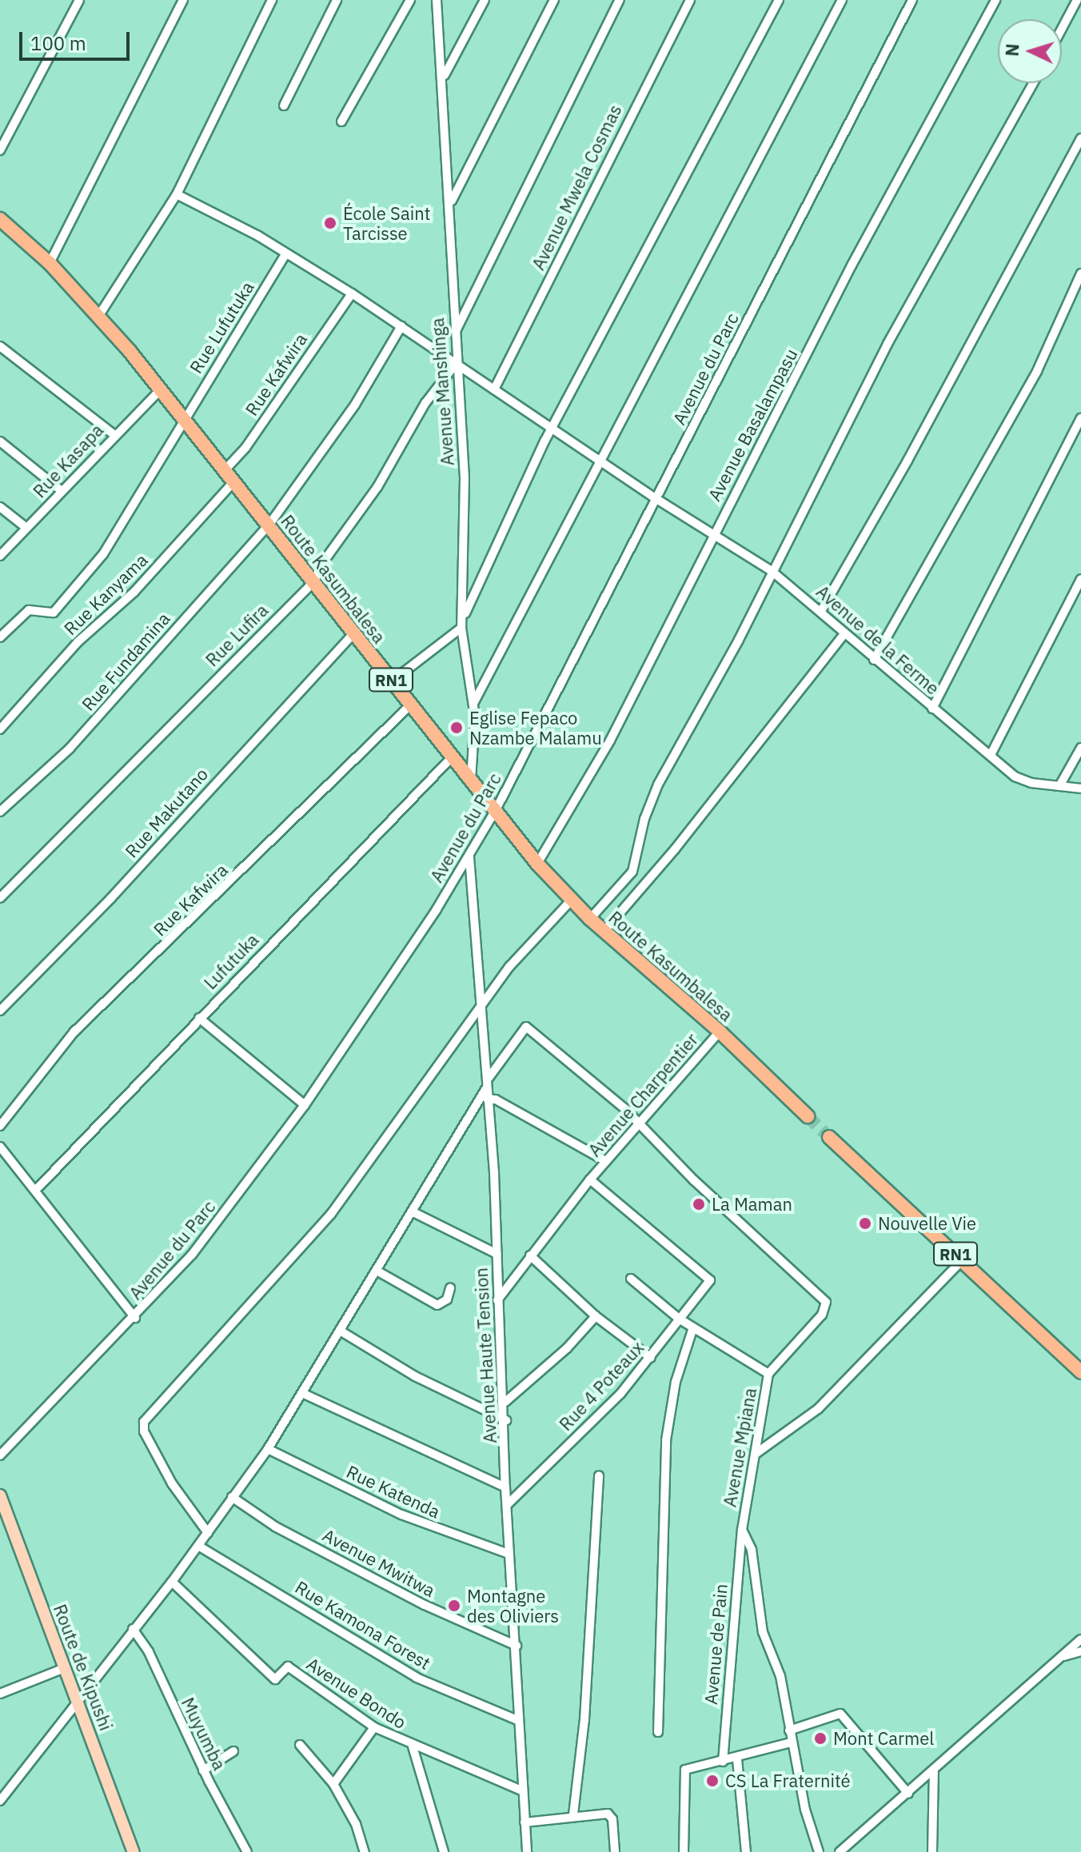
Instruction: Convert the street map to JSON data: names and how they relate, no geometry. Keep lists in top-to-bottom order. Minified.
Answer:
{"streets":{"highway":["Route Kasumbalesa","RN1"],"main road":["Route de Kipushi"],"street":["Avenue Mwela Cosmas","Rue Lufutuka","Avenue du Parc","Rue Kafwira","Avenue Manshinga","Avenue Basalampasu","Rue Kasapa","Rue Kanyama","Rue Lufira","Avenue de la Ferme","Rue Fundamina","Rue Makutano","Lufutuka","Avenue Charpentier","Avenue Haute Tension","Rue 4 Poteaux","Avenue Mpiana","Rue Katenda","Avenue Mwitwa","Rue Kamona Forest","Avenue de Pain","Avenue Bondo","Muyumba"]},"crossings":[["Avenue Mwela Cosmas","Avenue de la Ferme"],["Rue Lufutuka","Route Kasumbalesa"],["Rue Lufutuka","Avenue de la Ferme"],["Avenue du Parc","Route Kasumbalesa"],["Avenue du Parc","Avenue de la Ferme"],["Avenue du Parc","Avenue Haute Tension"],["Rue Kafwira","Route Kasumbalesa"],["Rue Kafwira","Avenue de la Ferme"],["Avenue Manshinga","Route Kasumbalesa"],["Avenue Manshinga","Rue Lufira"],["Avenue Manshinga","Avenue de la Ferme"],["Avenue Basalampasu","Route Kasumbalesa"],["Avenue Basalampasu","Avenue de la Ferme"],["Rue Kasapa","Route Kasumbalesa"],["Route Kasumbalesa","Rue Kanyama"],["Route Kasumbalesa","Rue Lufira"],["Route Kasumbalesa","Rue Fundamina"],["Route Kasumbalesa","Rue Makutano"],["Route Kasumbalesa","Lufutuka"],["Route Kasumbalesa","Avenue Charpentier"],["Rue Lufira","Avenue de la Ferme"],["Avenue Charpentier","Avenue Haute Tension"],["Avenue Charpentier","Rue 4 Poteaux"],["Avenue Charpentier","Avenue Mpiana"],["Avenue Haute Tension","Rue 4 Poteaux"],["Avenue Haute Tension","Avenue Mpiana"],["Avenue Haute Tension","Rue Katenda"],["Avenue Haute Tension","Avenue Mwitwa"],["Avenue Haute Tension","Rue Kamona Forest"],["Avenue Haute Tension","Avenue Bondo"],["Avenue Mpiana","Avenue de Pain"]],"places":["École Saint Tarcisse","Eglise Fepaco Nzambe Malamu","La Maman","Nouvelle Vie","Montagne des Oliviers","Mont Carmel","CS La Fraternité"],"scale_bar":"100 m","north":"left"}
